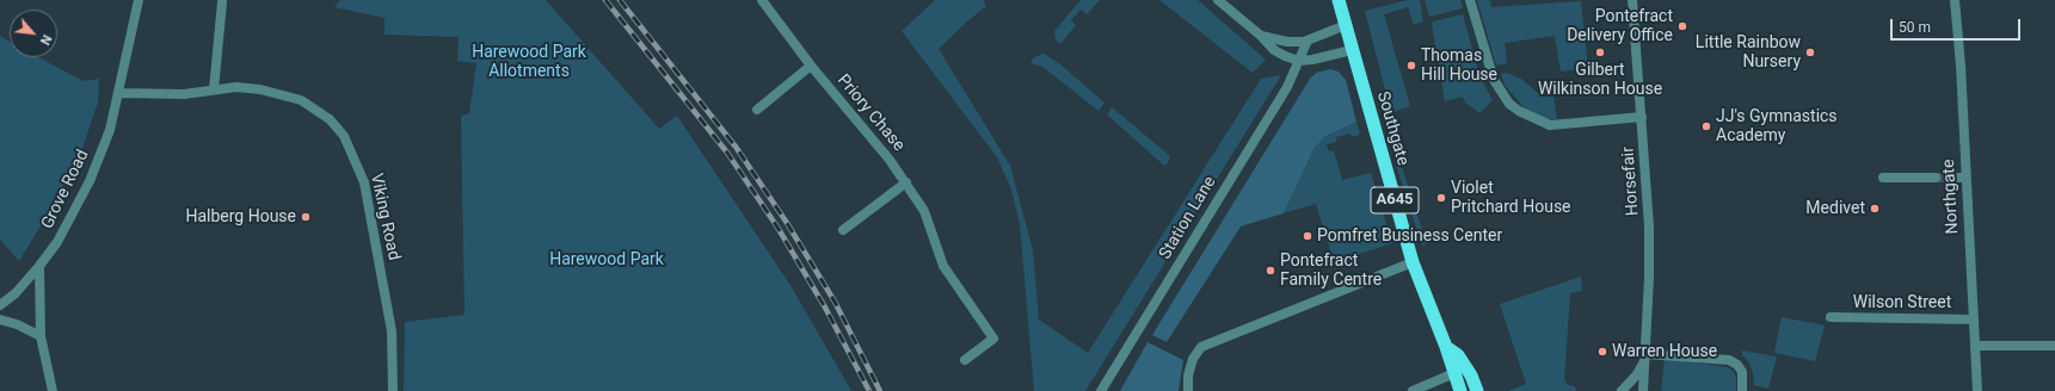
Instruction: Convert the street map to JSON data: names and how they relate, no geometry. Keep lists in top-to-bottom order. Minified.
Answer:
{"streets":{"highway":["Southgate","A645"],"street":["Priory Chase","Horsefair","Grove Road","Northgate","Viking Road","Station Lane","Wilson Street"]},"crossings":[["Grove Road","Viking Road"],["Northgate","Wilson Street"]],"parks":["Harewood Park Allotments","Harewood Park"],"places":["Pontefract Delivery Office","Gilbert Wilkinson House","Little Rainbow Nursery","Thomas Hill House","JJ's Gymnastics Academy","Violet Pritchard House","Medivet","Halberg House","Pomfret Business Center","Pontefract Family Centre","Warren House"],"scale_bar":"50 m","north":"bottom right"}
